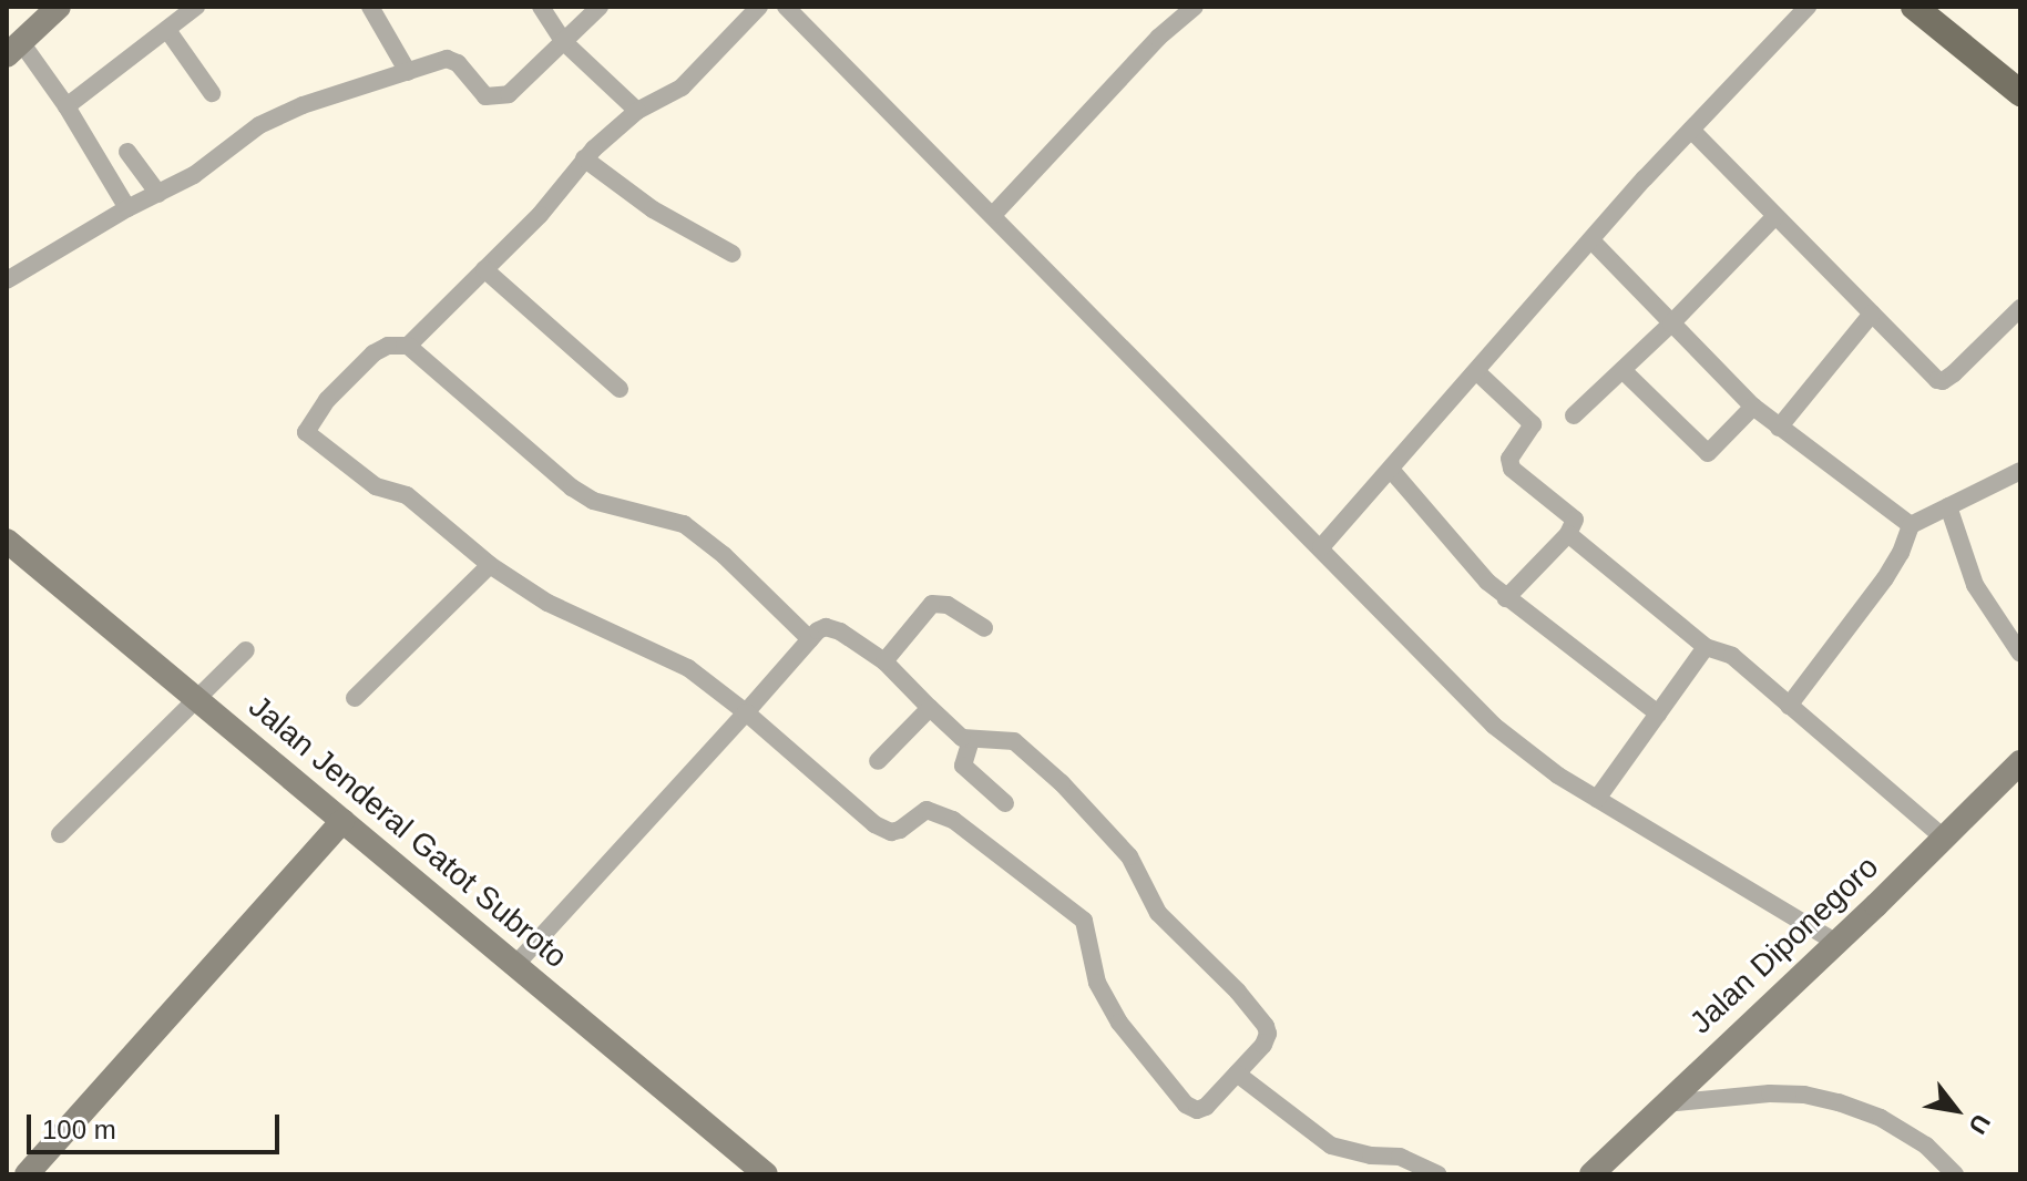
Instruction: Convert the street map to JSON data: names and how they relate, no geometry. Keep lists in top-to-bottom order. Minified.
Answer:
{"streets":{"main road":["Jalan Jenderal Gatot Subroto","Jalan Diponegoro"]},"scale_bar":"100 m","north":"bottom right"}
